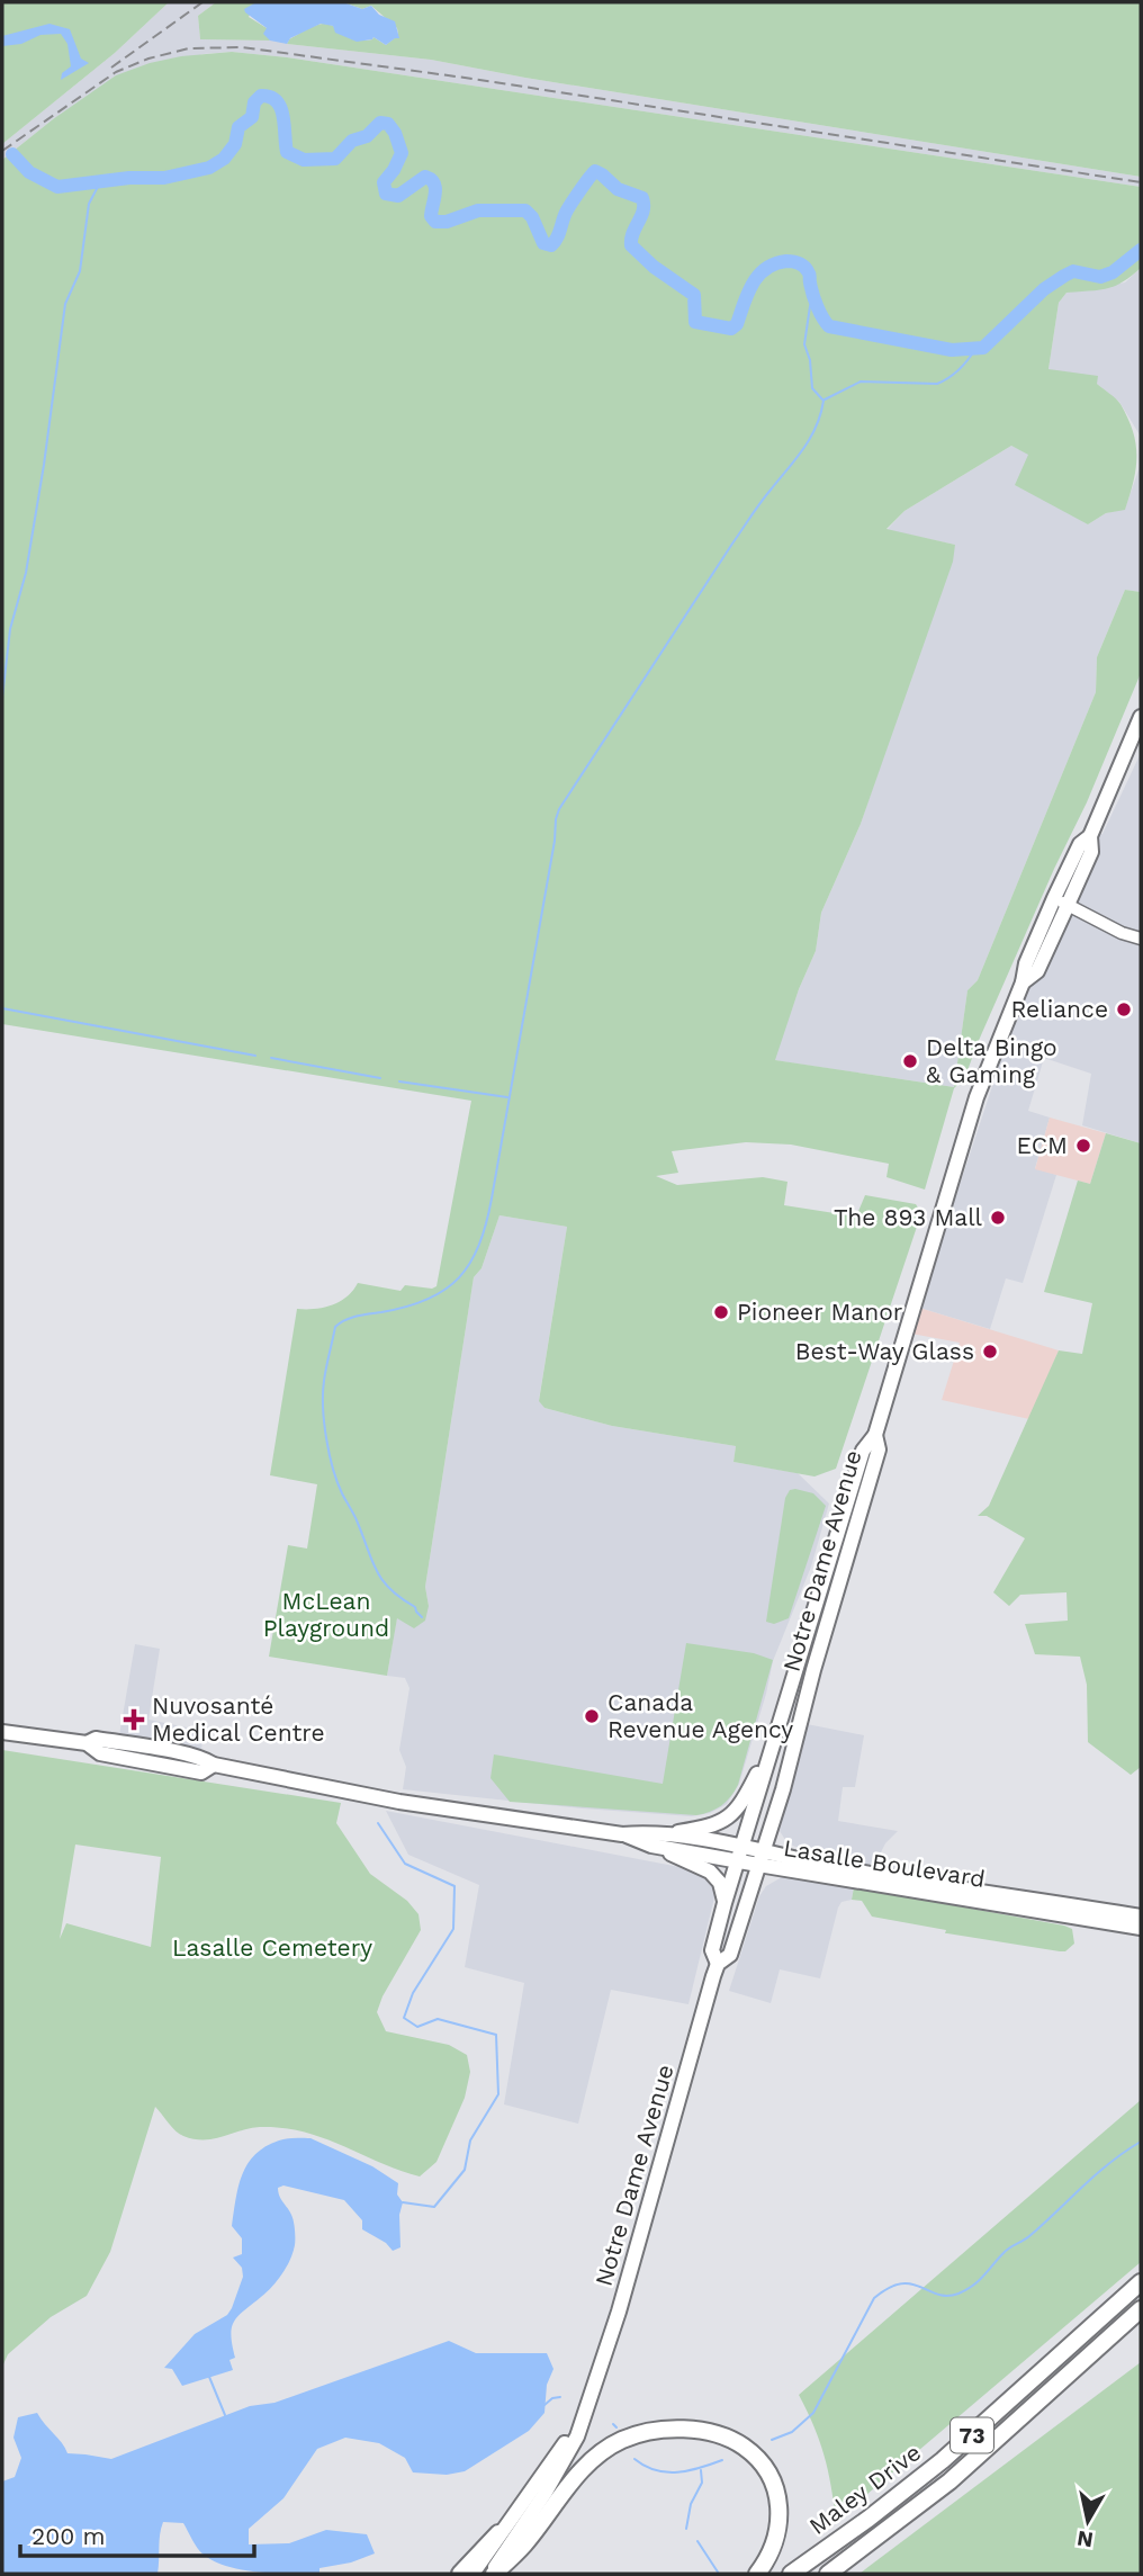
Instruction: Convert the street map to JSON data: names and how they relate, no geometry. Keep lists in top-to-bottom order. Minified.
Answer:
{"streets":{"highway":["73","Maley Drive"],"main road":["Notre Dame Avenue","Lasalle Boulevard"]},"crossings":[["Notre Dame Avenue","Lasalle Boulevard"]],"parks":["McLean Playground","Lasalle Cemetery"],"places":{"other":["Reliance","Delta Bingo & Gaming","ECM","The 893 Mall","Pioneer Manor","Best-Way Glass","Canada Revenue Agency"],"health":["Nuvosanté Medical Centre"]},"scale_bar":"200 m","north":"bottom"}
